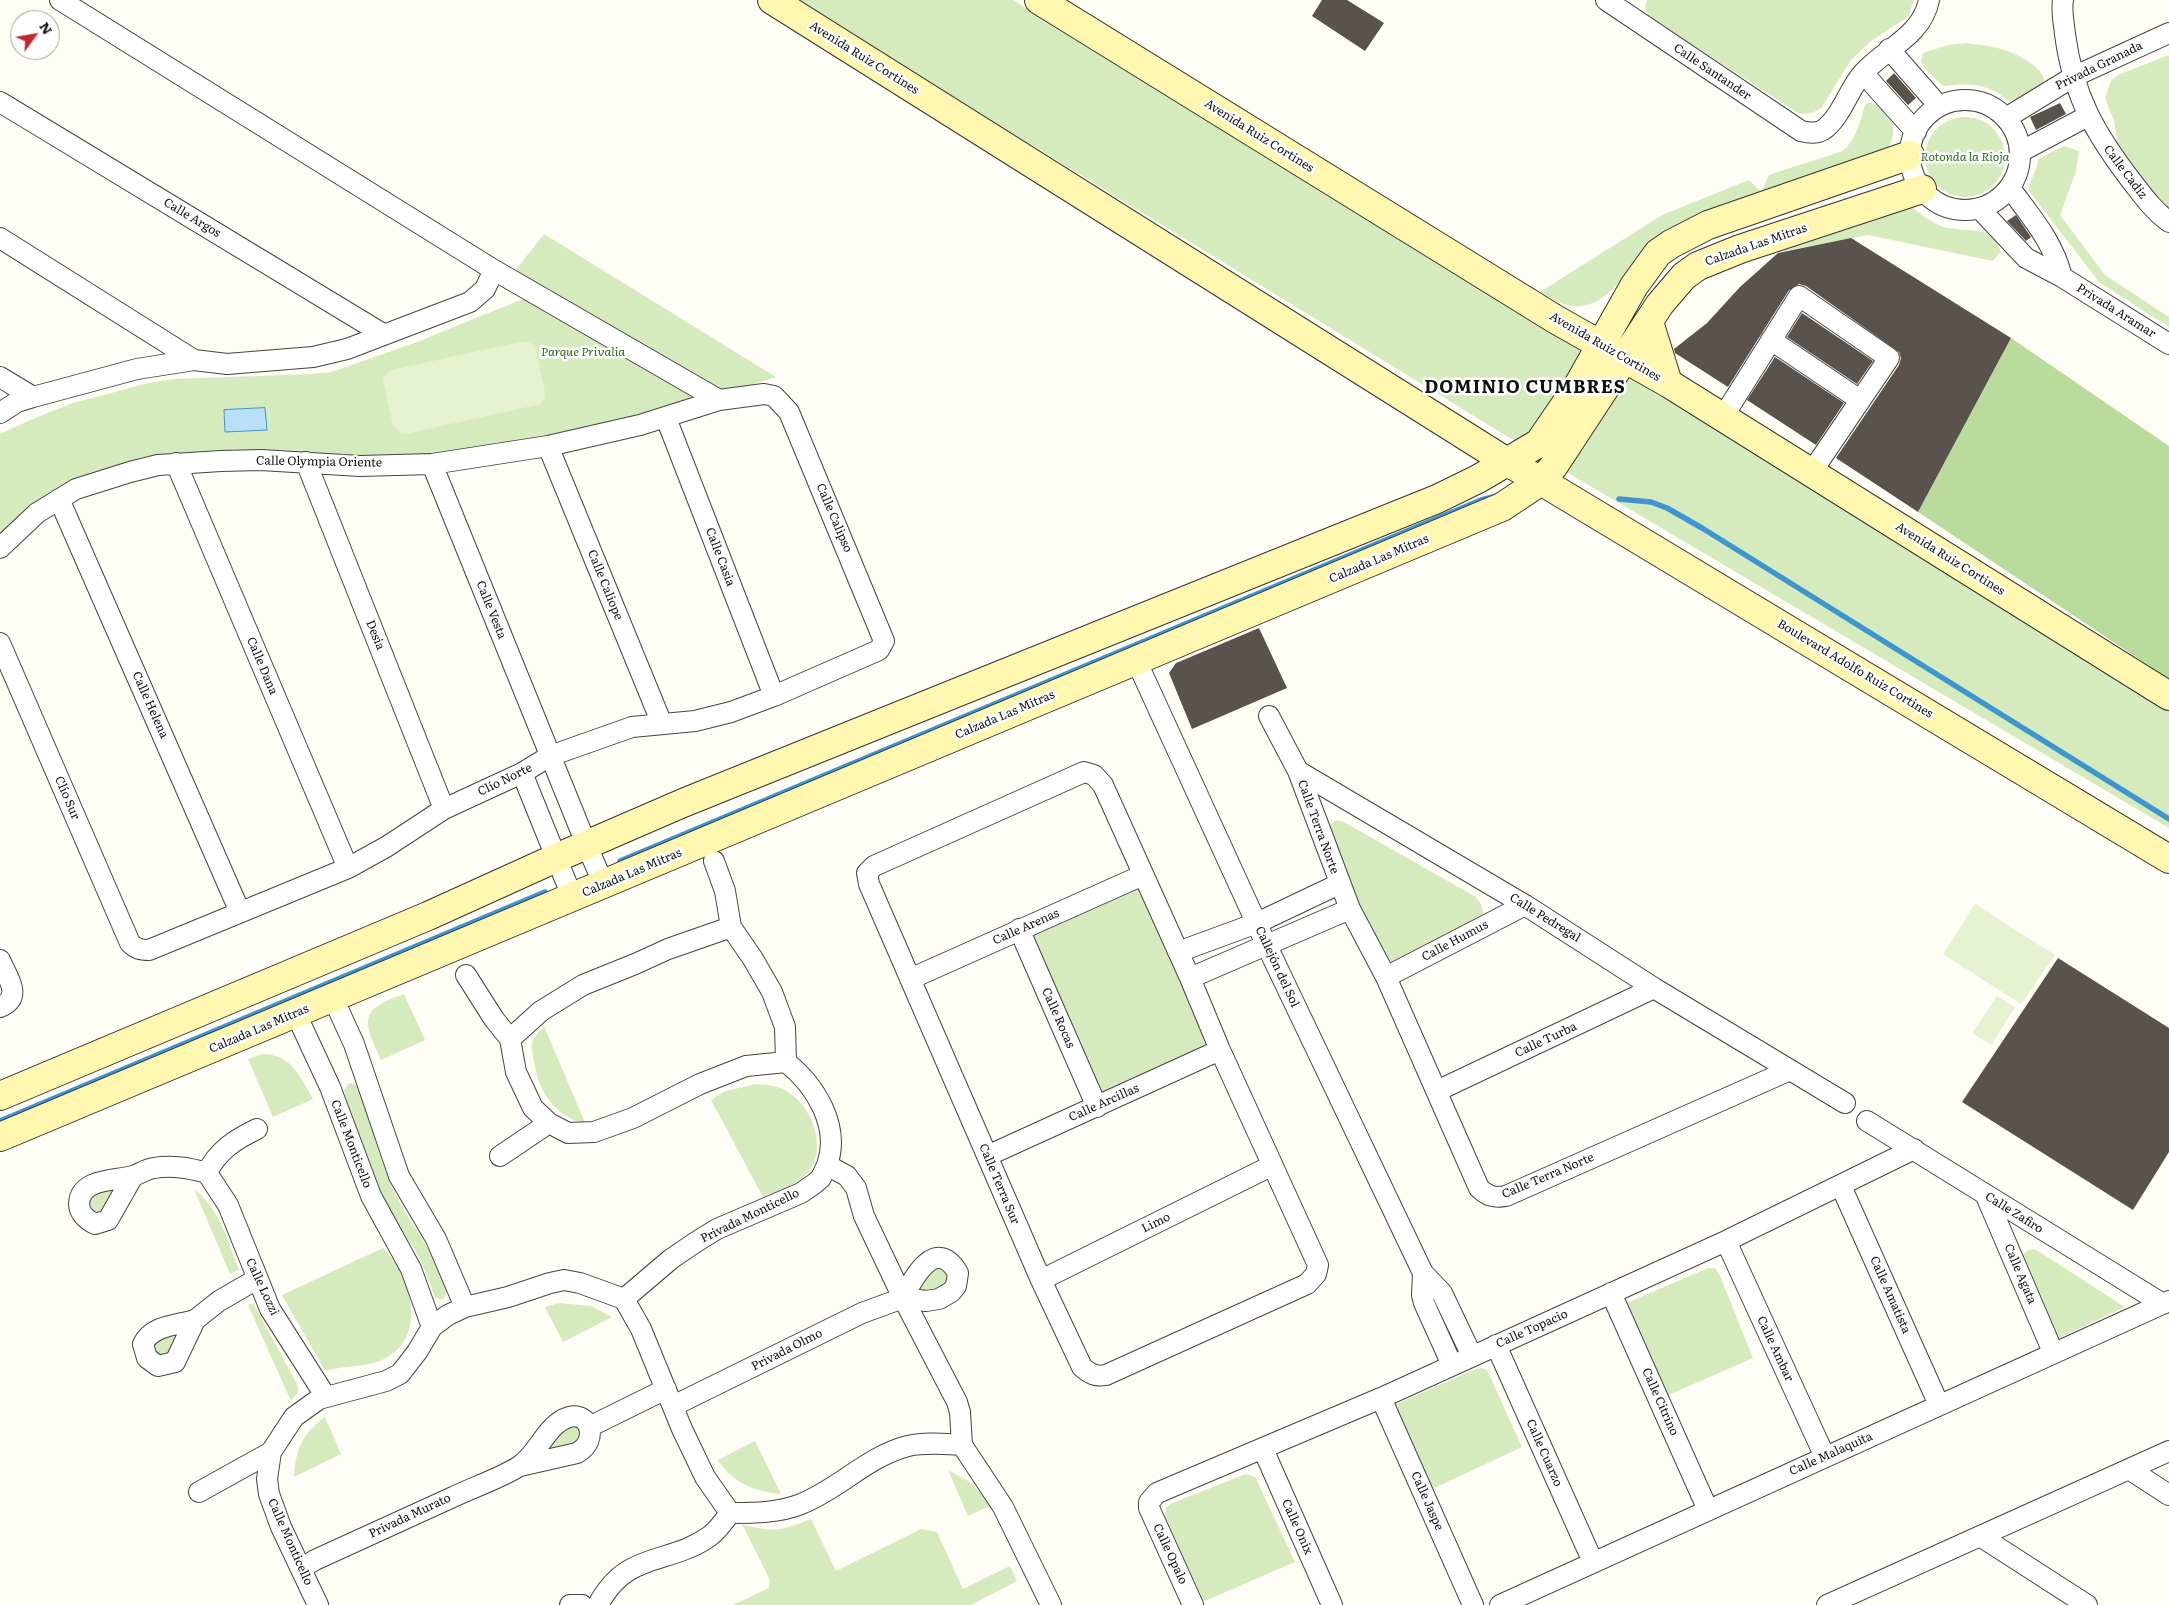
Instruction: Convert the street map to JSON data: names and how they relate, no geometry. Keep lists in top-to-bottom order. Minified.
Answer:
{"streets":{"main road":["Avenida Ruiz Cortines","Calzada Las Mitras","Boulevard Adolfo Ruiz Cortines"],"street":["Privada Granada","Calle Santander","Calle Cadíz","Calle Argos","Privada Aramar","Calle Olympia Oriente","Calle Calipso","Calle Casia","Calle Caliope","Calle Vesta","Desia","Calle Dana","Calle Helena","Clío Norte","Clío Sur","Calle Terra Norte","Calle Pedregal","Calle Arenas","Calle Humus","Callejón del Sol","Calle Rocas","Calle Turba","Calle Arcillas","Calle Monticello","Calle Terra Sur","Calle Zafiro","Privada Monticello","Limo","Calle Agata","Calle Lozzi","Calle Amatista","Calle Topacio","Calle Ambar","Privada Olmo","Calle Citrino","Calle Cuarzo","Calle Malaquita","Calle Jaspe","Privada Murato","Calle Onix","Calle Opalo"]},"crossings":[["Avenida Ruiz Cortines","Calzada Las Mitras"],["Avenida Ruiz Cortines","Boulevard Adolfo Ruiz Cortines"],["Privada Granada","Calle Cadíz"],["Privada Granada","Calzada Las Mitras"],["Privada Granada","Privada Aramar"],["Calzada Las Mitras","Privada Aramar"],["Calzada Las Mitras","Calle Vesta"],["Calzada Las Mitras","Boulevard Adolfo Ruiz Cortines"],["Calzada Las Mitras","Callejón del Sol"],["Calzada Las Mitras","Calle Monticello"],["Calle Olympia Oriente","Calle Calipso"],["Calle Olympia Oriente","Calle Casia"],["Calle Olympia Oriente","Calle Caliope"],["Calle Olympia Oriente","Calle Vesta"],["Calle Olympia Oriente","Desia"],["Calle Olympia Oriente","Calle Dana"],["Calle Olympia Oriente","Calle Helena"],["Calle Calipso","Clío Norte"],["Calle Casia","Clío Norte"],["Calle Caliope","Clío Norte"],["Calle Vesta","Clío Norte"],["Desia","Clío Norte"],["Calle Dana","Clío Norte"],["Calle Helena","Clío Norte"],["Clío Norte","Clío Sur"],["Calle Terra Norte","Calle Pedregal"],["Calle Terra Norte","Calle Humus"],["Calle Terra Norte","Callejón del Sol"],["Calle Terra Norte","Calle Turba"],["Calle Pedregal","Calle Humus"],["Calle Pedregal","Calle Turba"],["Calle Arenas","Calle Rocas"],["Calle Arenas","Calle Terra Sur"],["Callejón del Sol","Calle Topacio"],["Calle Rocas","Calle Arcillas"],["Calle Arcillas","Calle Terra Sur"],["Calle Monticello","Calle Lozzi"],["Calle Monticello","Privada Murato"],["Calle Terra Sur","Limo"],["Calle Zafiro","Calle Agata"],["Calle Zafiro","Calle Topacio"],["Calle Zafiro","Calle Malaquita"],["Calle Agata","Calle Malaquita"],["Calle Amatista","Calle Topacio"],["Calle Amatista","Calle Malaquita"],["Calle Topacio","Calle Ambar"],["Calle Topacio","Calle Citrino"],["Calle Topacio","Calle Cuarzo"],["Calle Topacio","Calle Jaspe"],["Calle Topacio","Calle Onix"],["Calle Topacio","Calle Opalo"],["Calle Ambar","Calle Malaquita"],["Privada Olmo","Privada Murato"],["Calle Citrino","Calle Malaquita"],["Calle Cuarzo","Calle Malaquita"]],"districts":["DOMINIO CUMBRES"],"parks":["Rotonda la Rioja","Parque Privalia"],"north":"top right"}
